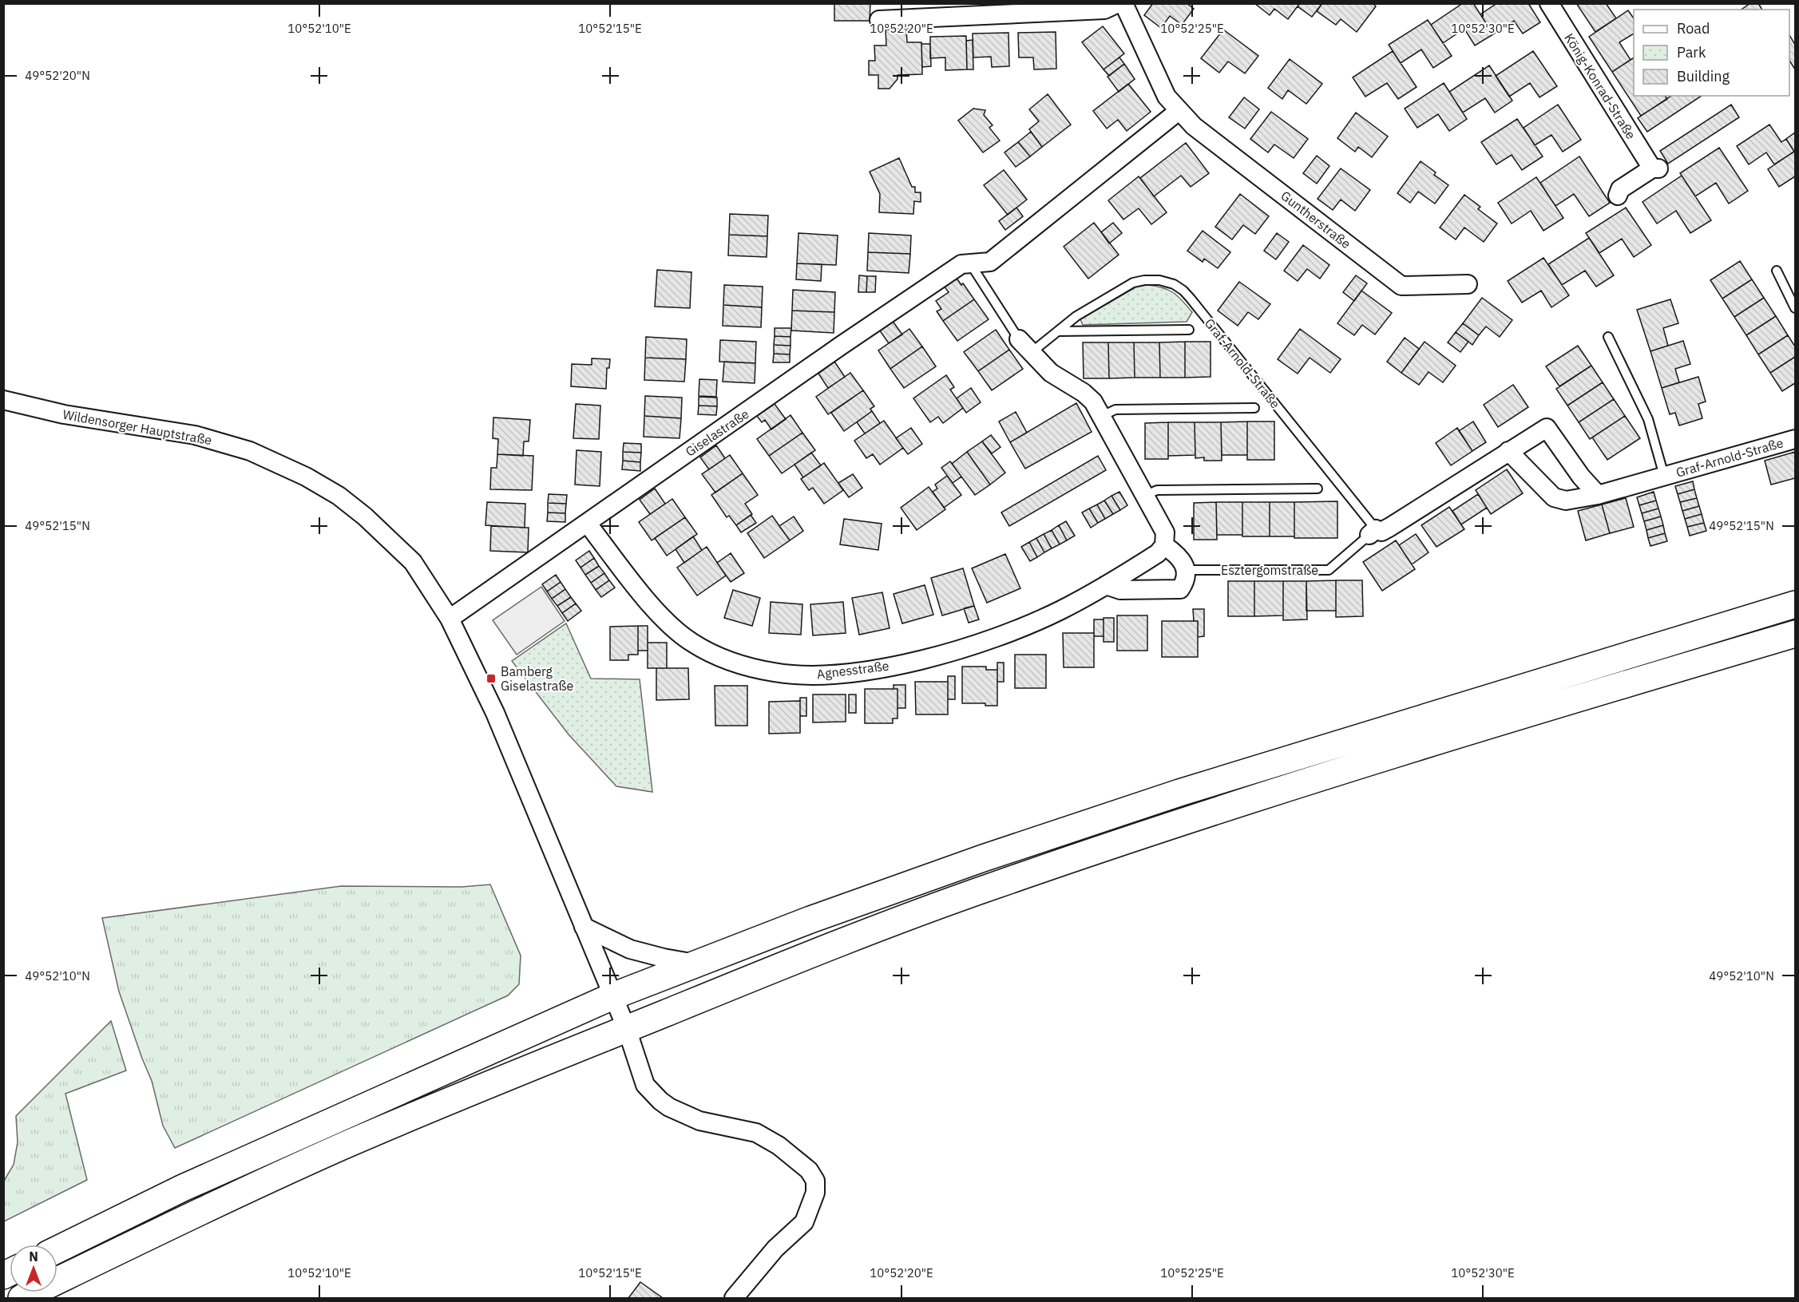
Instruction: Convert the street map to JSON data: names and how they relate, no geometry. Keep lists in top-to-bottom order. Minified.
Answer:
{"streets":{"street":["König-Konrad-Straße","Guntherstraße","Graf-Arnold-Straße","Wildensorger Hauptstraße","Giselastraße","Agnesstraße"],"lane":["Esztergomstraße"]},"crossings":[["Guntherstraße","Giselastraße"],["Graf-Arnold-Straße","Esztergomstraße"],["Wildensorger Hauptstraße","Giselastraße"],["Giselastraße","Agnesstraße"]],"places":{"transit":["Bamberg Giselastraße"]},"legend":["Road","Park","Building"],"north":"top","coordinates":["10°52'10\"E","10°52'15\"E","10°52'20\"E","10°52'25\"E","10°52'30\"E","49°52'20\"N","49°52'15\"N","49°52'10\"N"]}
